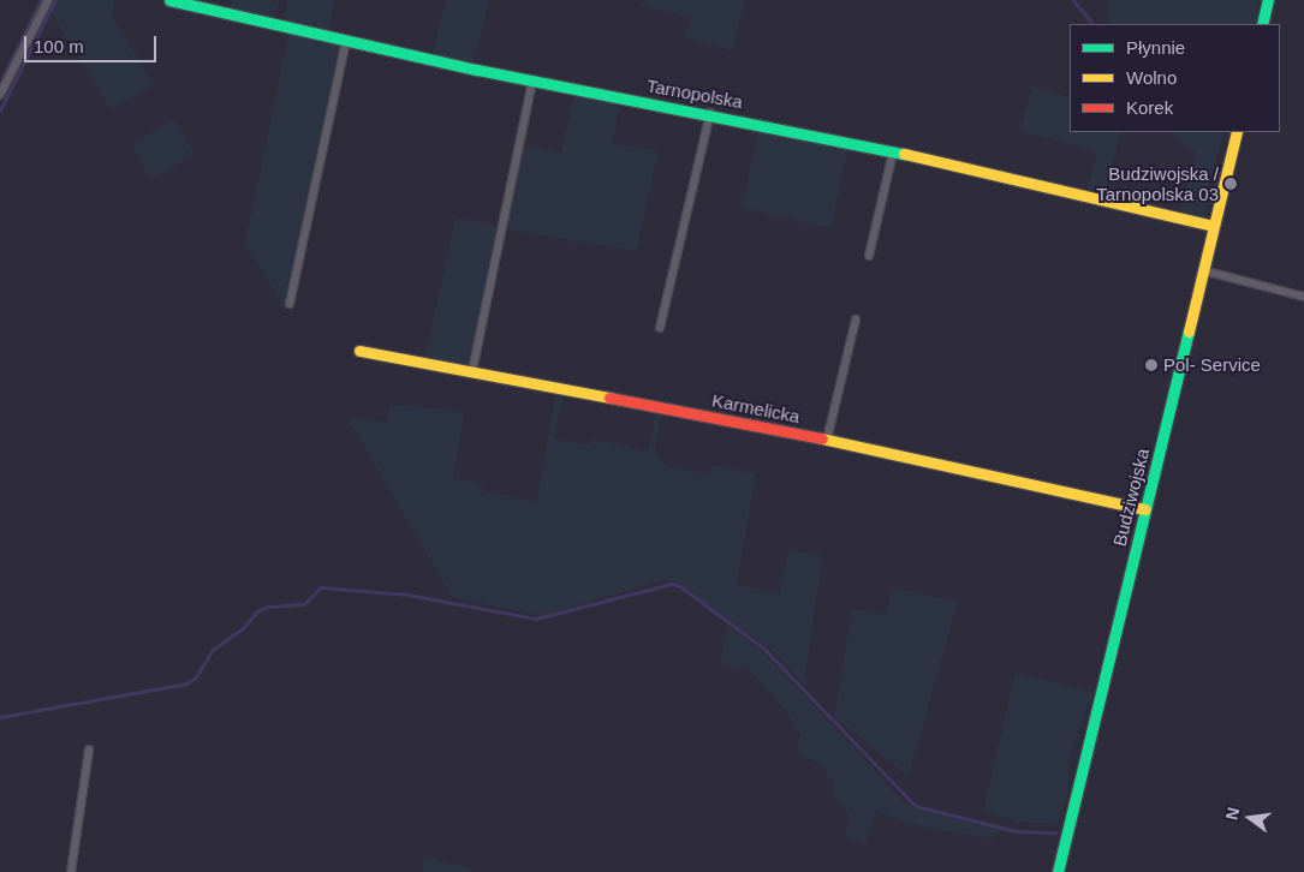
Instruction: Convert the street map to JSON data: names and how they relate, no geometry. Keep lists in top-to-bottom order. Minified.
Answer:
{"streets":{"street":["Tarnopolska","Karmelicka","Budziwojska"]},"crossings":[["Tarnopolska","Budziwojska"],["Karmelicka","Budziwojska"]],"places":["Budziwojska / Tarnopolska 03","Pol- Service"],"legend":["Płynnie","Wolno","Korek"],"scale_bar":"100 m","north":"left"}
